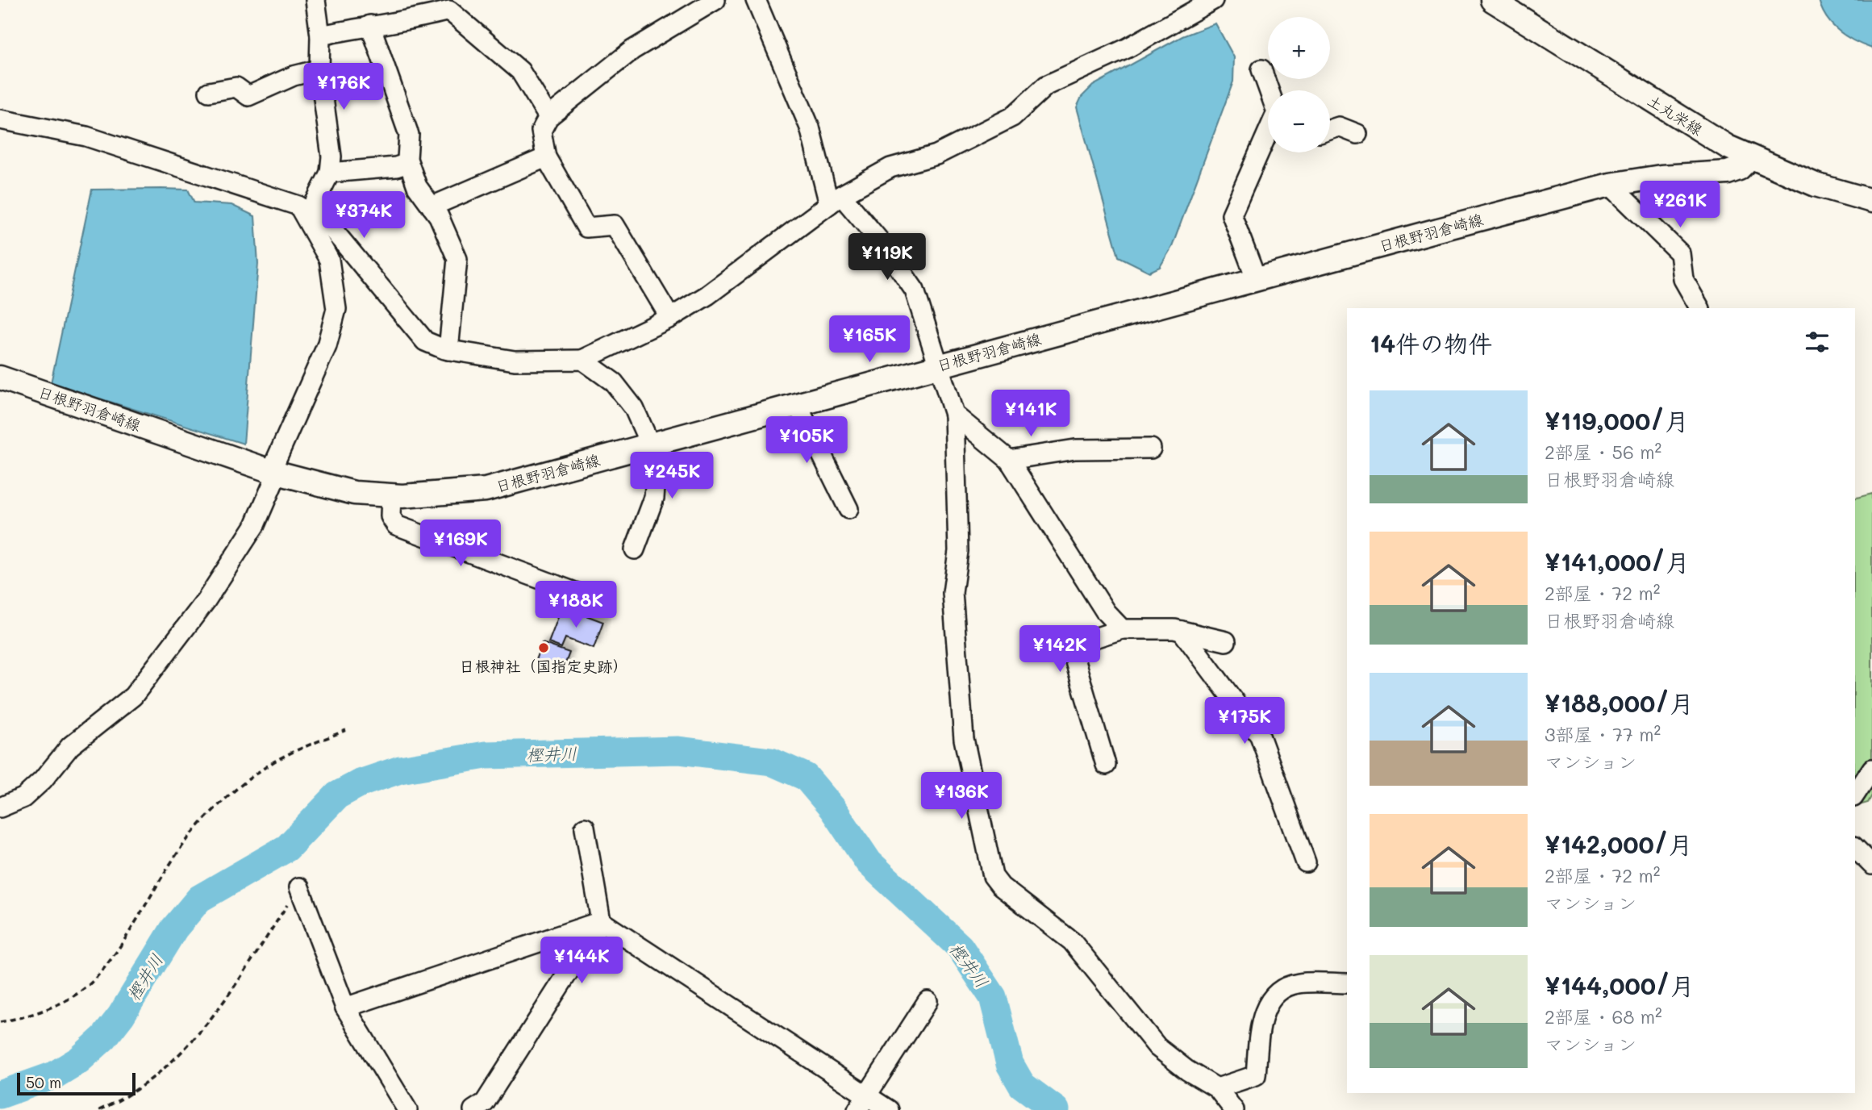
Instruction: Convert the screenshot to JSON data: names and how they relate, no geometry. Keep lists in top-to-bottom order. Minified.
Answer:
{"streets":{"main road":["土丸栄線","日根野羽倉崎線"]},"crossings":[["土丸栄線","日根野羽倉崎線"]],"water":["樫井川"],"places":["日根神社（国指定史跡）"],"scale_bar":"50 m","page":{"map_buttons":["+","−"],"price":["¥176K","¥261K","¥374K","¥119K","¥165K","¥141K","¥105K","¥245K","¥169K","¥188K","¥142K","¥175K","¥136K","¥144K"],"heading":"14件の物件","list":[{"name":"¥119,000/月","note":"2部屋 · 56 m² · 日根野羽倉崎線"},{"name":"¥141,000/月","note":"2部屋 · 72 m² · 日根野羽倉崎線"},{"name":"¥188,000/月","note":"3部屋 · 77 m² · マンション"},{"name":"¥142,000/月","note":"2部屋 · 72 m² · マンション"},{"name":"¥144,000/月","note":"2部屋 · 68 m² · マンション"}],"scale":"50 m"}}
